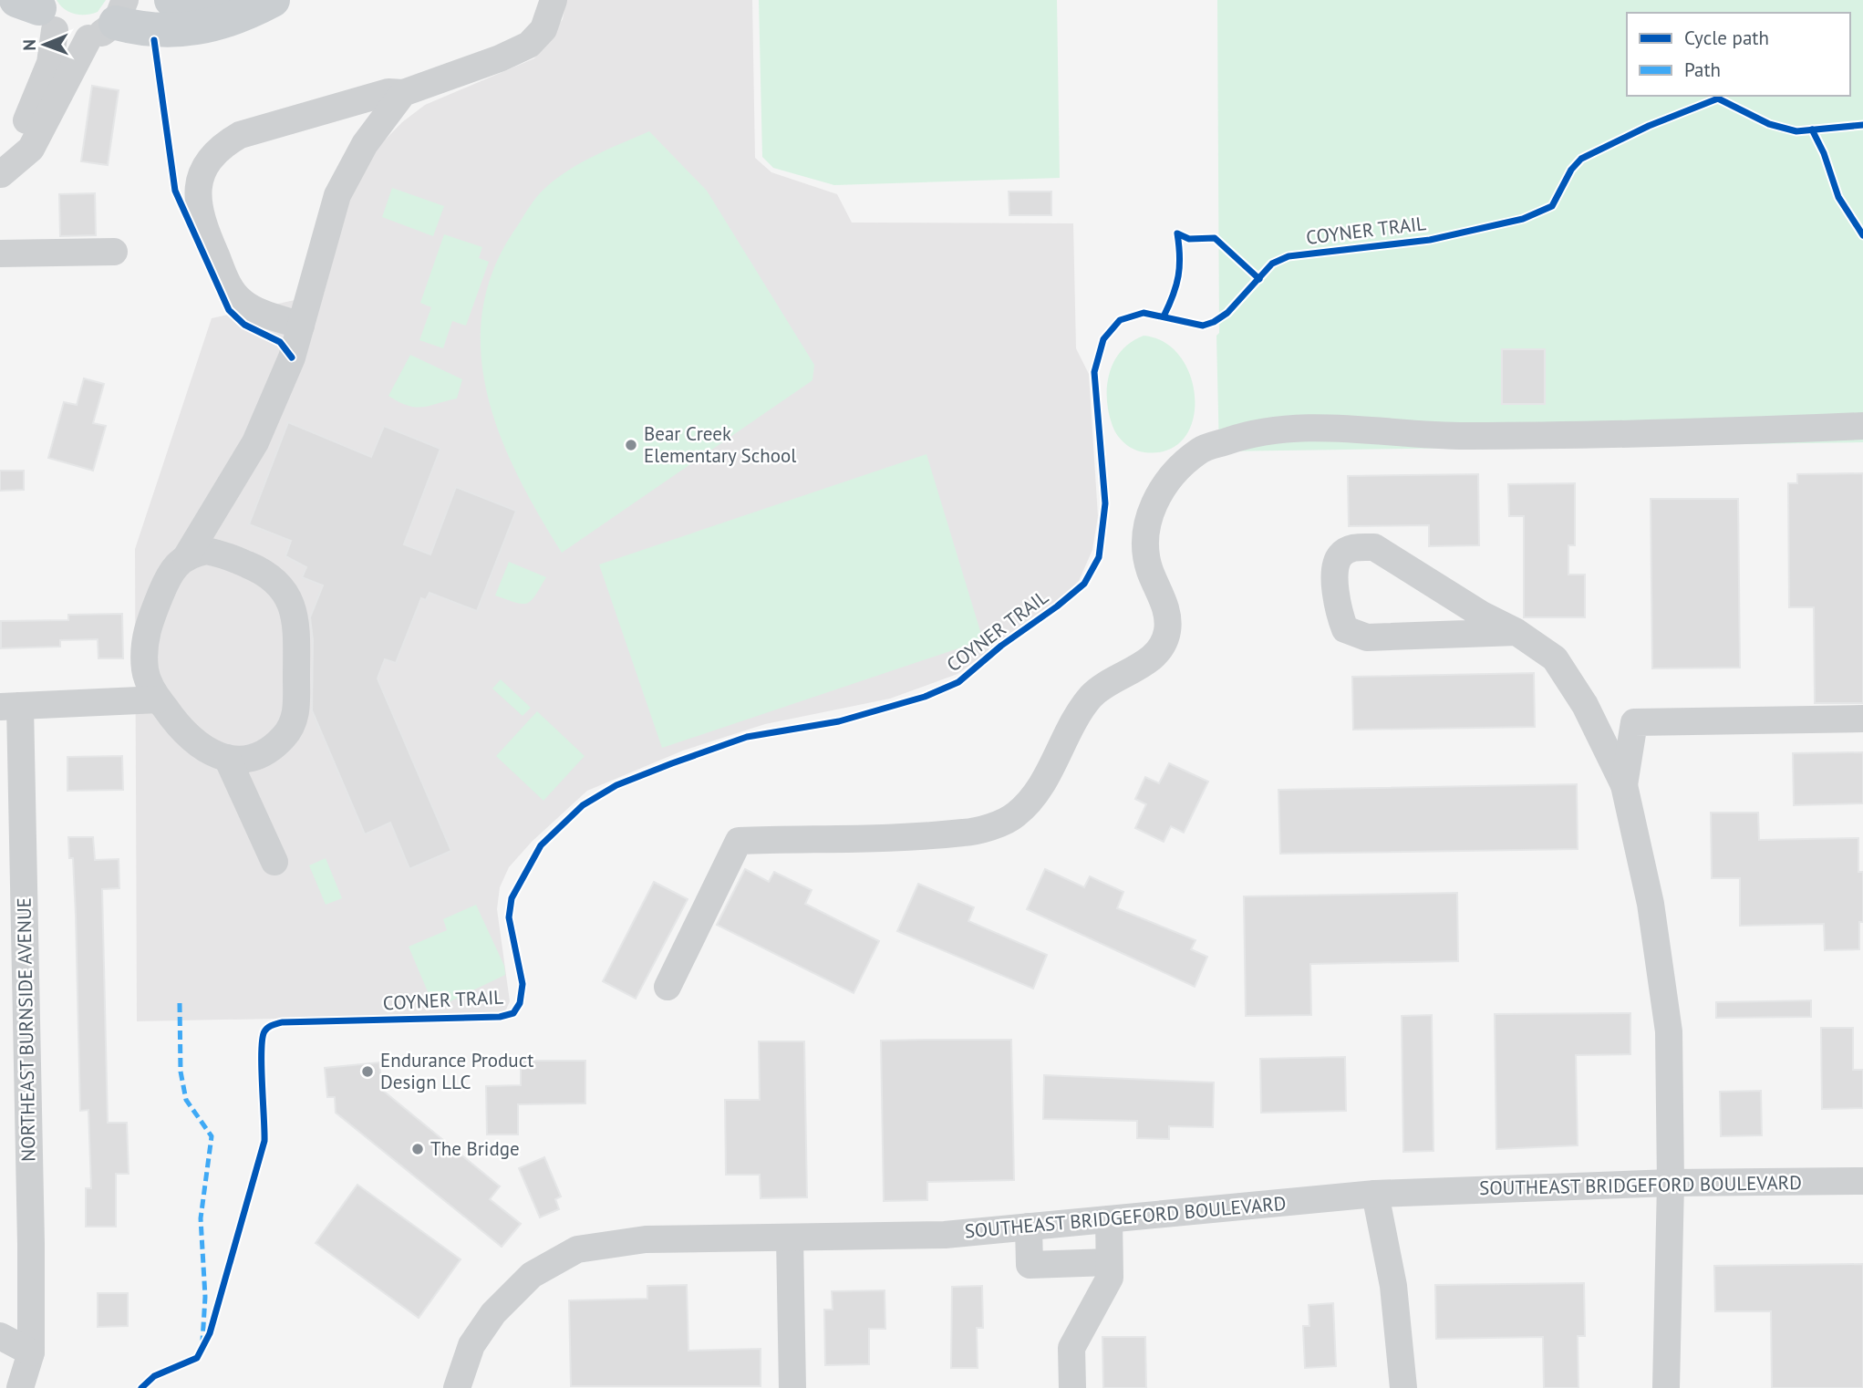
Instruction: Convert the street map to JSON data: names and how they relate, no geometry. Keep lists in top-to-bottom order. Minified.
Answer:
{"streets":{"street":["NORTHEAST BURNSIDE AVENUE","SOUTHEAST BRIDGEFORD BOULEVARD"],"cycle path":["COYNER TRAIL"]},"places":["Bear Creek Elementary School","Endurance Product Design LLC","The Bridge"],"legend":["Cycle path","Path"],"north":"left"}
